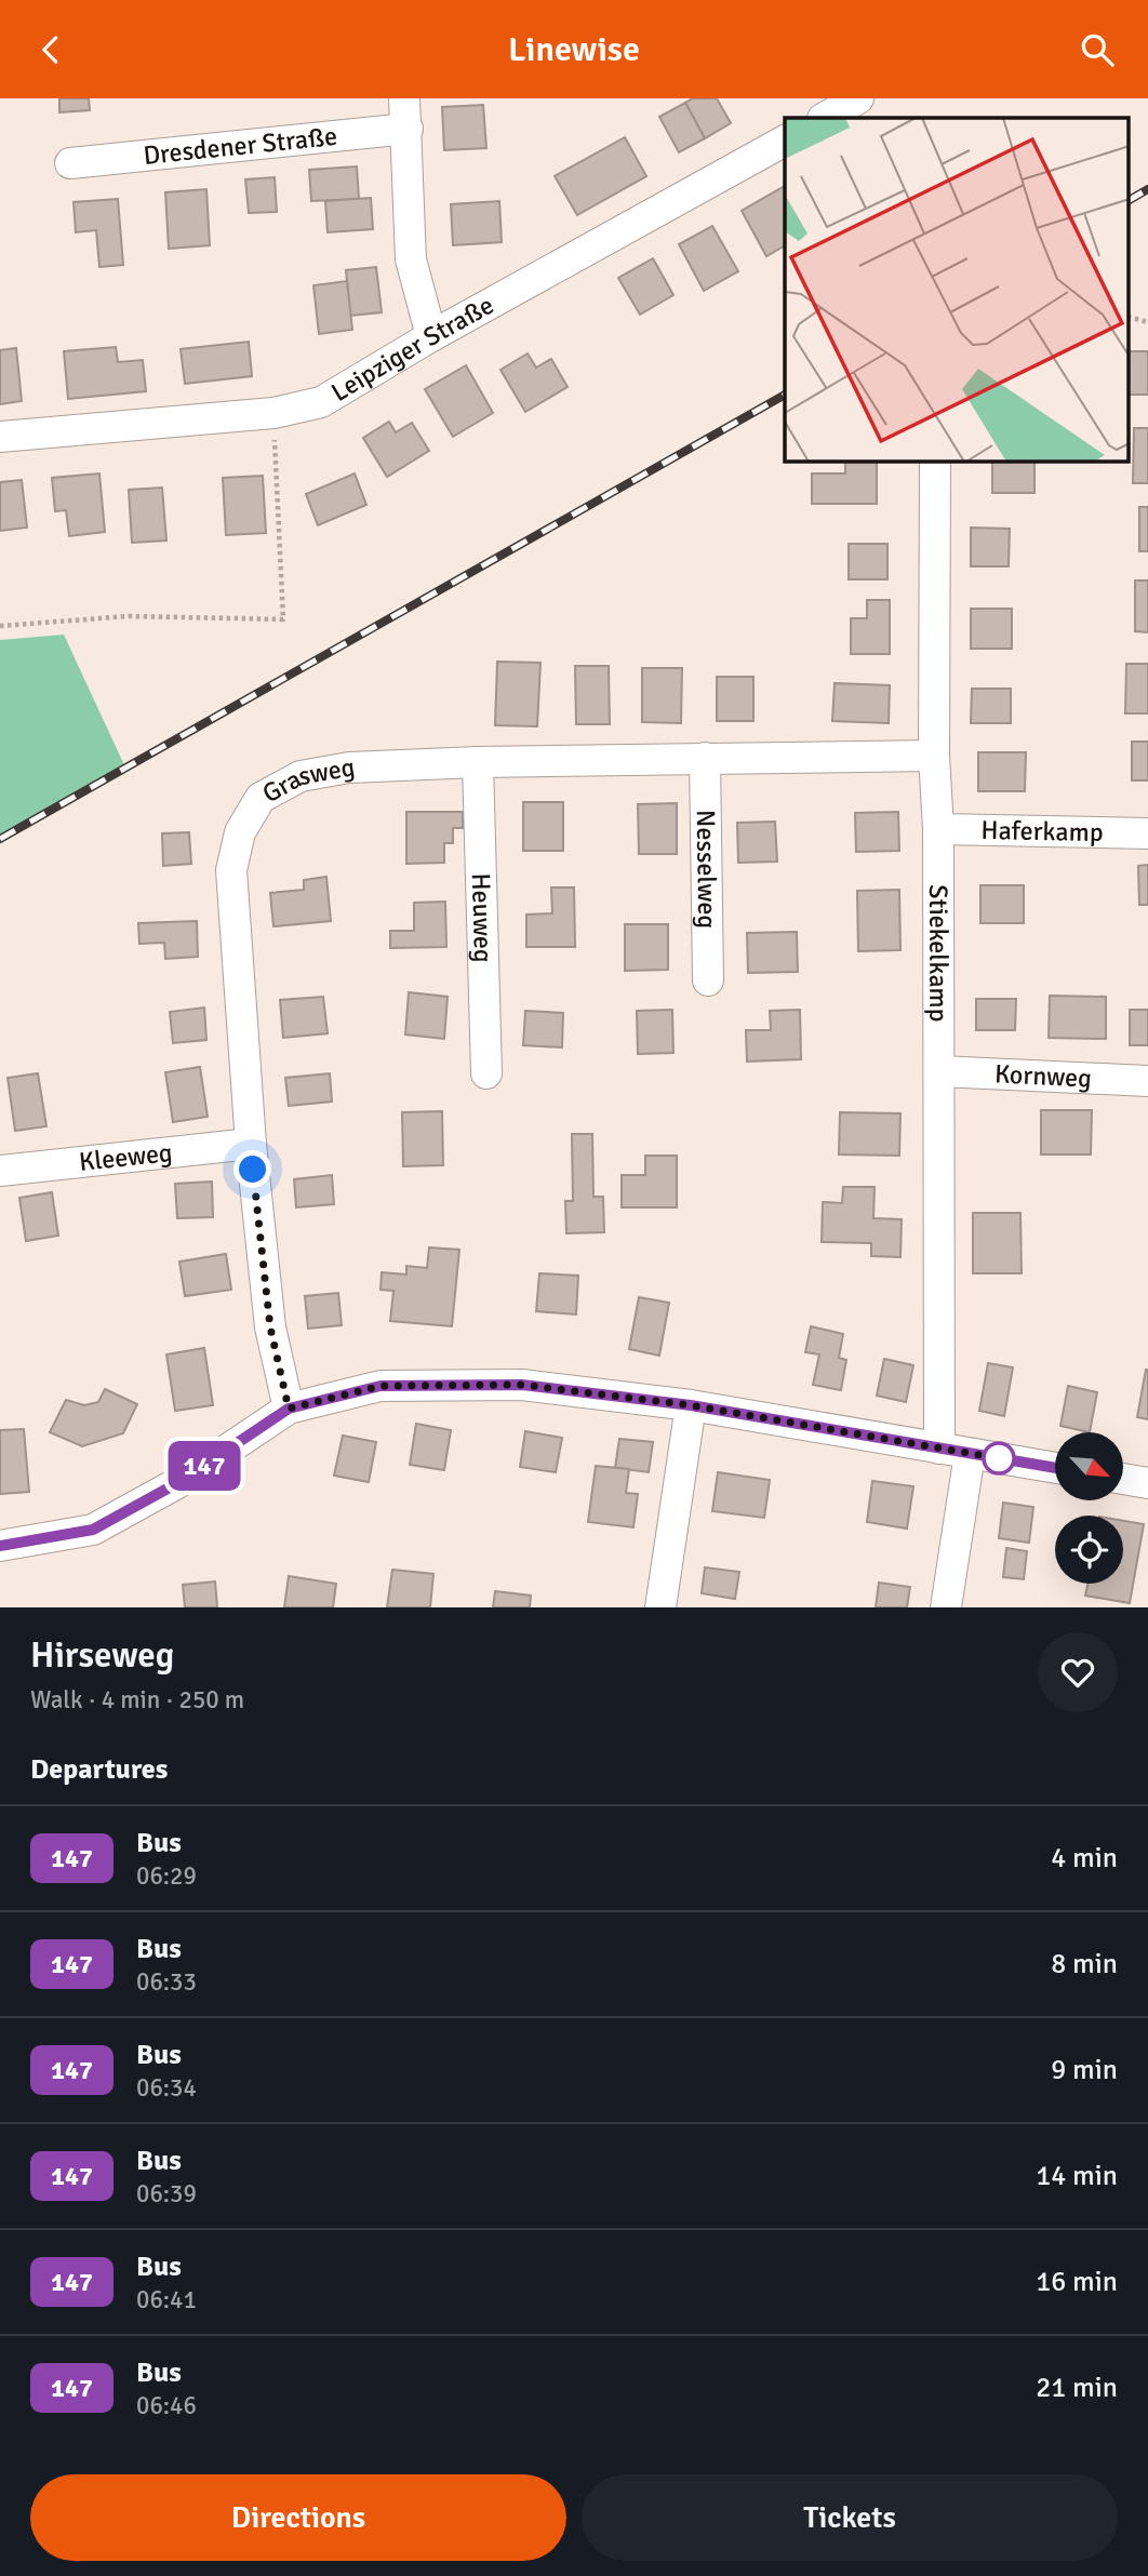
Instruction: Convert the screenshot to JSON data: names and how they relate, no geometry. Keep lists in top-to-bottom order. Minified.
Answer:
{"streets":{"street":["Dresdener Straße","Leipziger Straße","Grasweg","Haferkamp","Nesselweg","Heuweg","Stiekelkamp","Kornweg","Kleeweg"]},"crossings":[["Grasweg","Nesselweg"],["Grasweg","Heuweg"],["Grasweg","Stiekelkamp"],["Grasweg","Kleeweg"],["Haferkamp","Stiekelkamp"],["Stiekelkamp","Kornweg"]],"lines":["bus line 147"],"north":"bottom right","page":{"header":"Linewise","on_map":"147","heading":[["Hirseweg","Walk · 4 min · 250 m"],"Departures"],"list":[{"mark":"147","name":"Bus","note":"06:29","value":"4 min"},{"mark":"147","name":"Bus","note":"06:33","value":"8 min"},{"mark":"147","name":"Bus","note":"06:34","value":"9 min"},{"mark":"147","name":"Bus","note":"06:39","value":"14 min"},{"mark":"147","name":"Bus","note":"06:41","value":"16 min"},{"mark":"147","name":"Bus","note":"06:46","value":"21 min"}],"buttons":["Directions","Tickets"]}}
